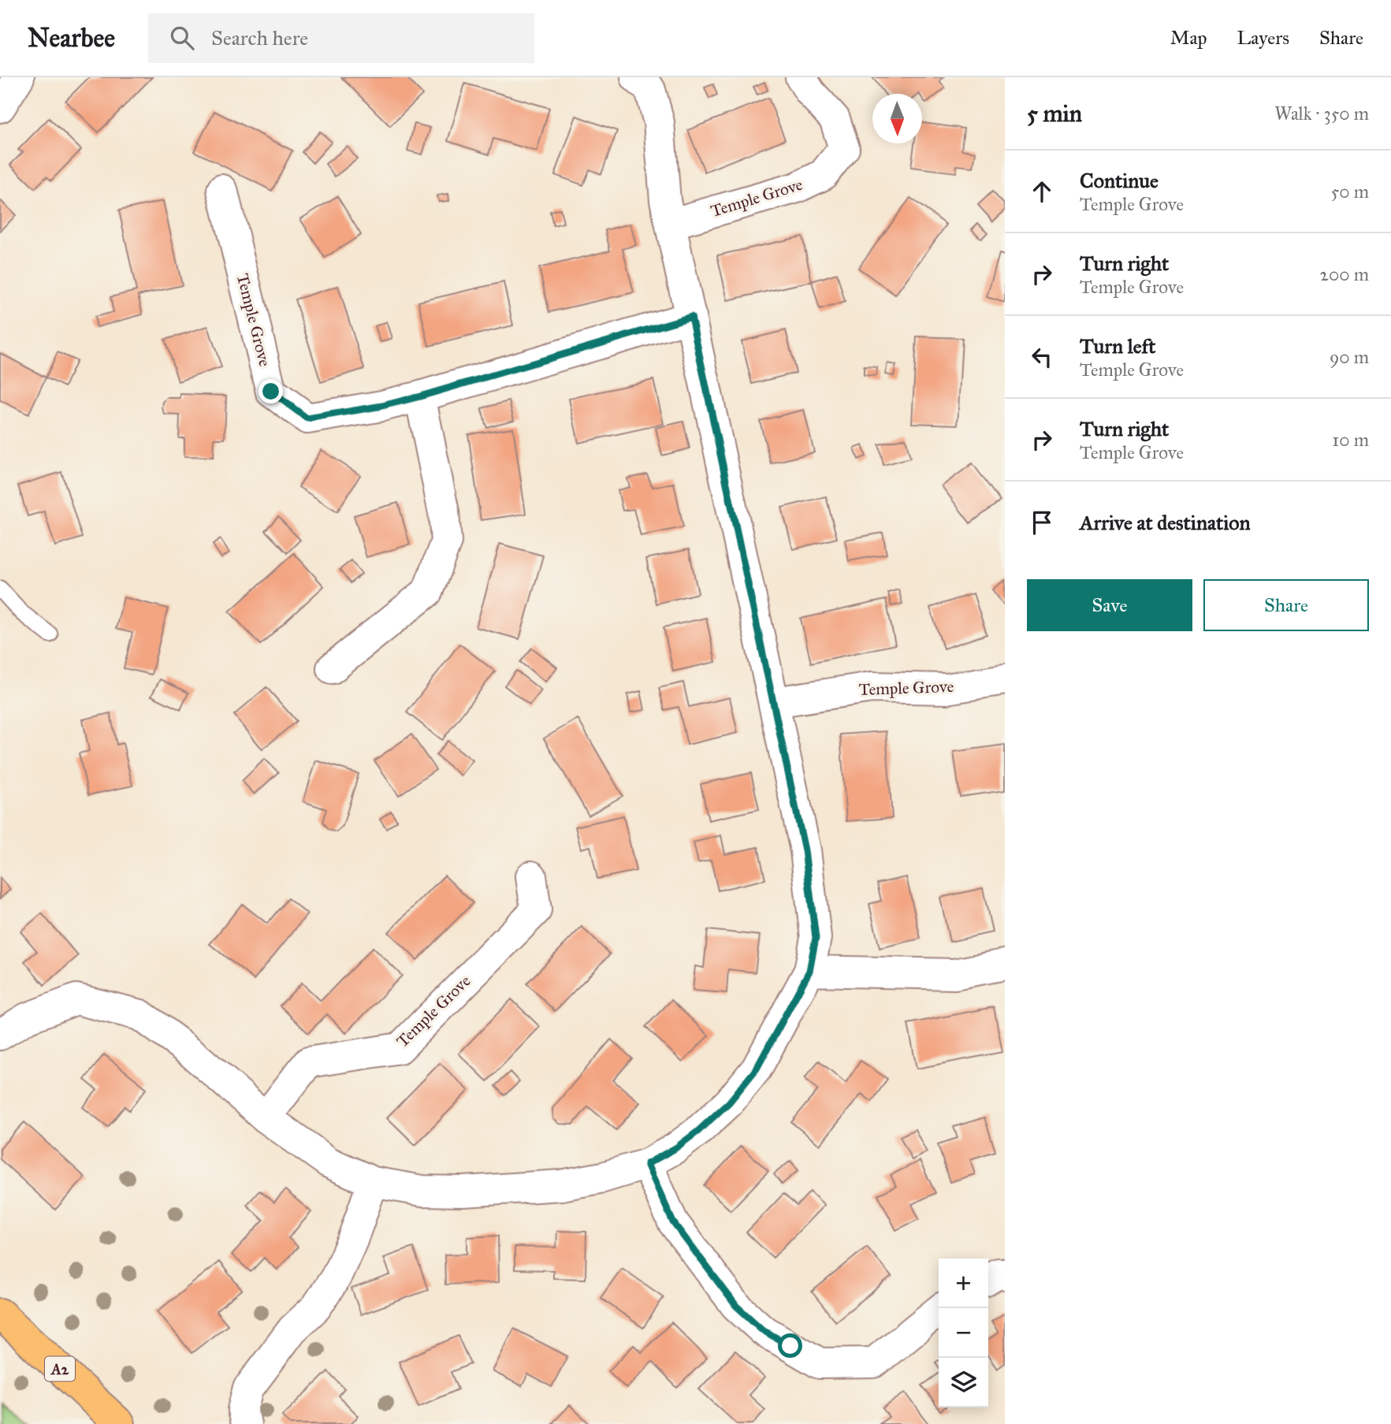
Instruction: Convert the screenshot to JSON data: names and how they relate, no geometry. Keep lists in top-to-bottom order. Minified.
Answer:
{"streets":{"highway":["A2"],"street":["Temple Grove"]},"north":"bottom","page":{"header":"Nearbee","search":"Search here","nav":["Map","Layers","Share"],"heading":["5 min","Walk · 350 m"],"list":[["Continue","Temple Grove","50 m"],["Turn right","Temple Grove","200 m"],["Turn left","Temple Grove","90 m"],["Turn right","Temple Grove","10 m"],"Arrive at destination"],"buttons":["Save","Share"],"map_buttons":["+","−"]}}
